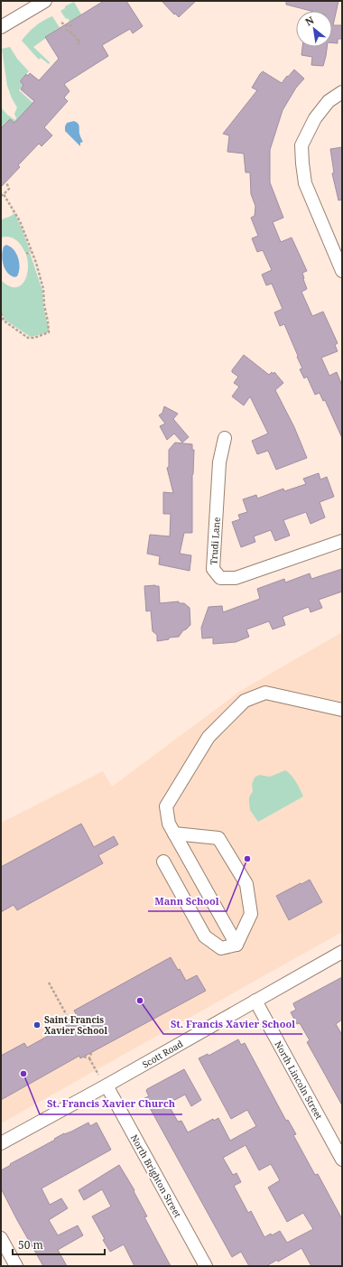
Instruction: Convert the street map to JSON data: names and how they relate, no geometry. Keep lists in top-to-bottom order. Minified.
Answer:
{"streets":{"street":["Trudi Lane","Scott Road","North Lincoln Street","North Brighton Street"]},"crossings":[["Scott Road","North Lincoln Street"],["Scott Road","North Brighton Street"]],"places":["Mann School","St. Francis Xavier School","Saint Francis Xavier School","St. Francis Xavier Church"],"scale_bar":"50 m","north":"top left"}
